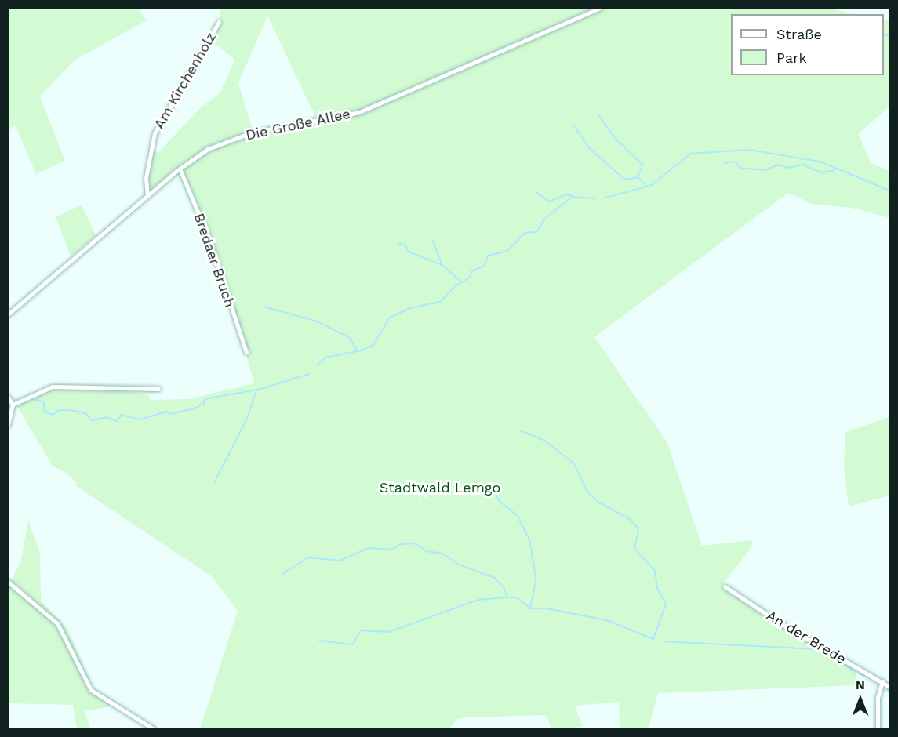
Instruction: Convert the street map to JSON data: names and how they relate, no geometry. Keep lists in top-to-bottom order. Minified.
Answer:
{"streets":{"street":["Am Kirchenholz","Die Große Allee","Bredaer Bruch","An der Brede"]},"crossings":[["Am Kirchenholz","Die Große Allee"],["Die Große Allee","Bredaer Bruch"]],"parks":["Stadtwald Lemgo"],"legend":["Straße","Park"],"north":"top"}
